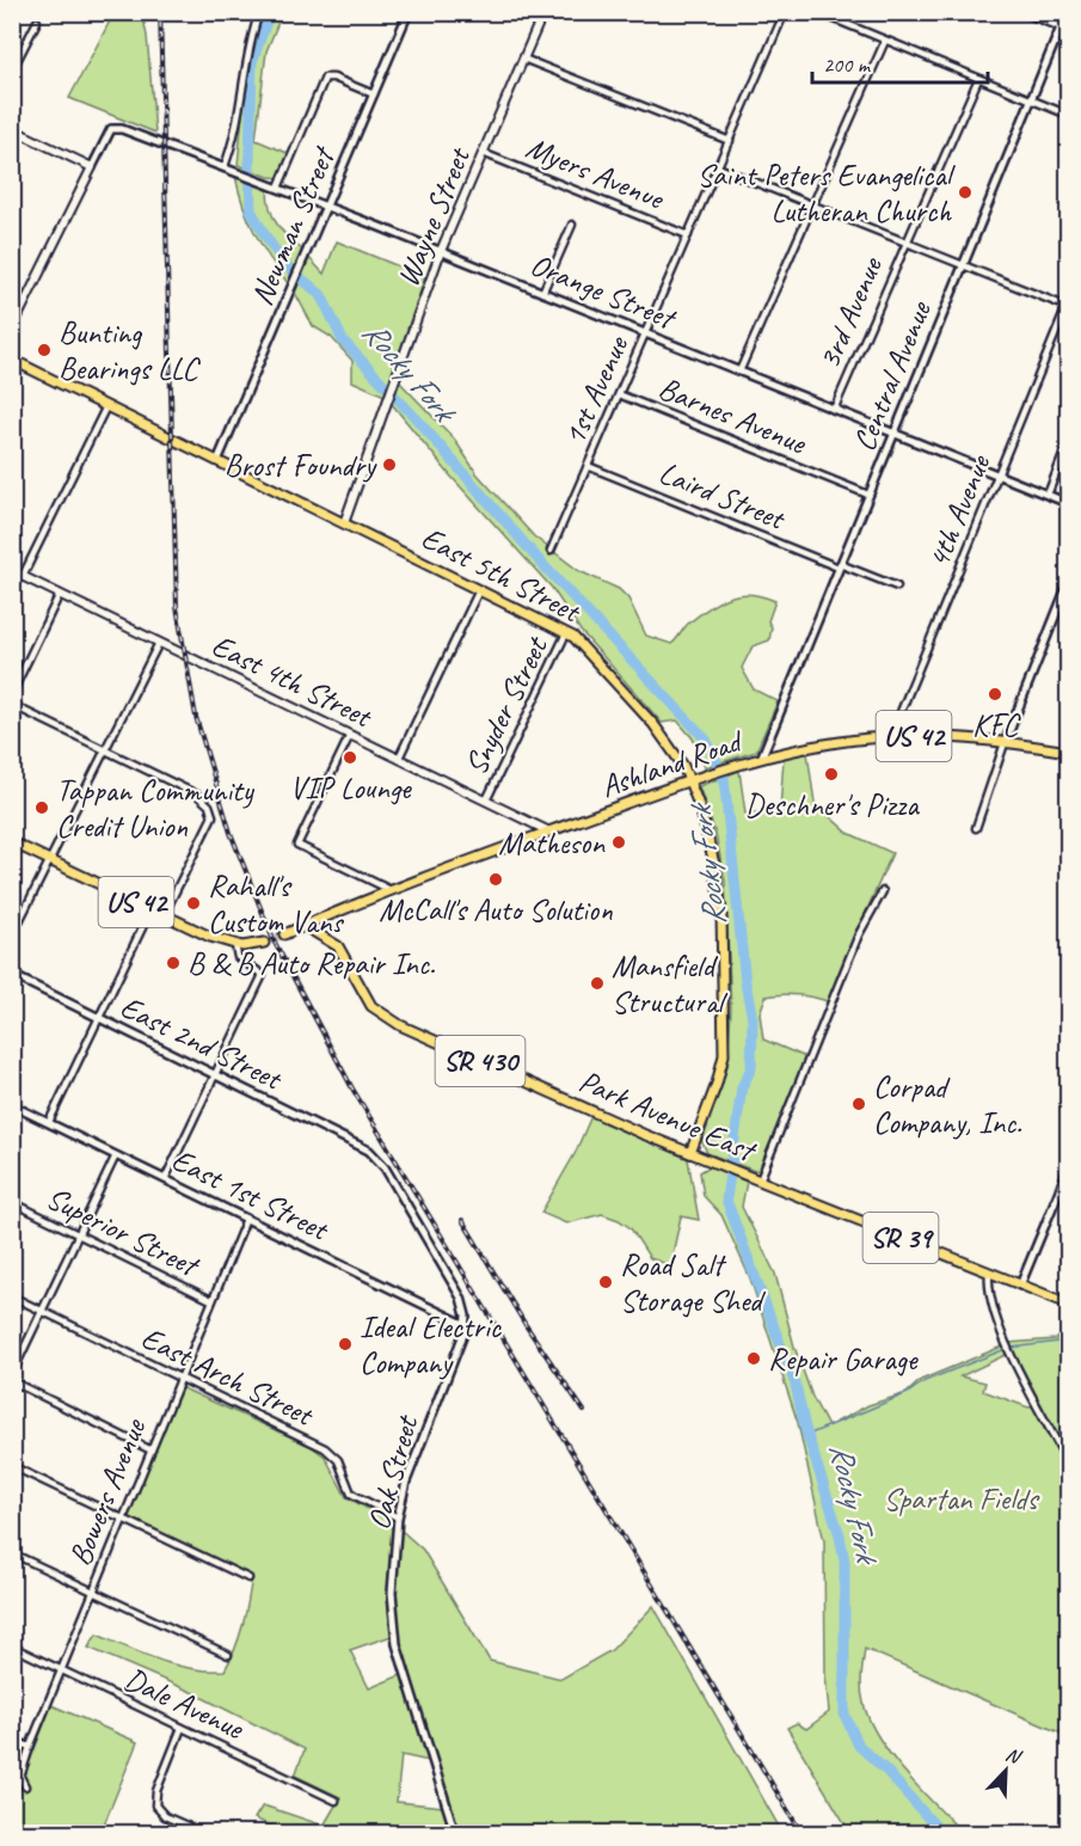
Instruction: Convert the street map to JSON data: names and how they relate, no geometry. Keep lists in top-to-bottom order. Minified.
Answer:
{"streets":{"main road":["Wayne Street","East 5th Street","East 4th Street","US 42","Ashland Road","SR 430","Park Avenue East","SR 39"],"street":["Myers Avenue","Newman Street","Orange Street","3rd Avenue","Central Avenue","1st Avenue","Barnes Avenue","Laird Street","4th Avenue","Snyder Street","East 2nd Street","East 1st Street","Superior Street","East Arch Street","Oak Street","Bowers Avenue","Dale Avenue"]},"crossings":[["Myers Avenue","Wayne Street"],["Myers Avenue","1st Avenue"],["Wayne Street","Orange Street"],["Wayne Street","East 5th Street"],["Newman Street","Orange Street"],["Newman Street","East 5th Street"],["Orange Street","3rd Avenue"],["Orange Street","Central Avenue"],["Orange Street","1st Avenue"],["Orange Street","4th Avenue"],["Central Avenue","Barnes Avenue"],["Central Avenue","Laird Street"],["Central Avenue","Ashland Road"],["1st Avenue","Barnes Avenue"],["1st Avenue","Laird Street"],["4th Avenue","Ashland Road"],["East 5th Street","Snyder Street"],["East 5th Street","Ashland Road"],["East 5th Street","Park Avenue East"],["East 4th Street","Snyder Street"],["East 4th Street","Ashland Road"],["US 42","Ashland Road"],["US 42","Park Avenue East"],["Ashland Road","Park Avenue East"],["East 2nd Street","East 1st Street"],["East 2nd Street","Oak Street"],["East 1st Street","Oak Street"],["East 1st Street","Bowers Avenue"],["Superior Street","Bowers Avenue"],["East Arch Street","Oak Street"],["East Arch Street","Bowers Avenue"],["Bowers Avenue","Dale Avenue"]],"water":["Rocky Fork"],"parks":["Spartan Fields"],"places":["Saint Peters Evangelical Lutheran Church","Bunting Bearings LLC","Brost Foundry","KFC","VIP Lounge","Deschner's Pizza","Tappan Community Credit Union","Matheson","McCall's Auto Solution","Rahall's Custom Vans","B & B Auto Repair Inc.","Mansfield Structural","Corpad Company, Inc.","Road Salt Storage Shed","Ideal Electric Company","Repair Garage"],"scale_bar":"200 m","north":"top right"}
